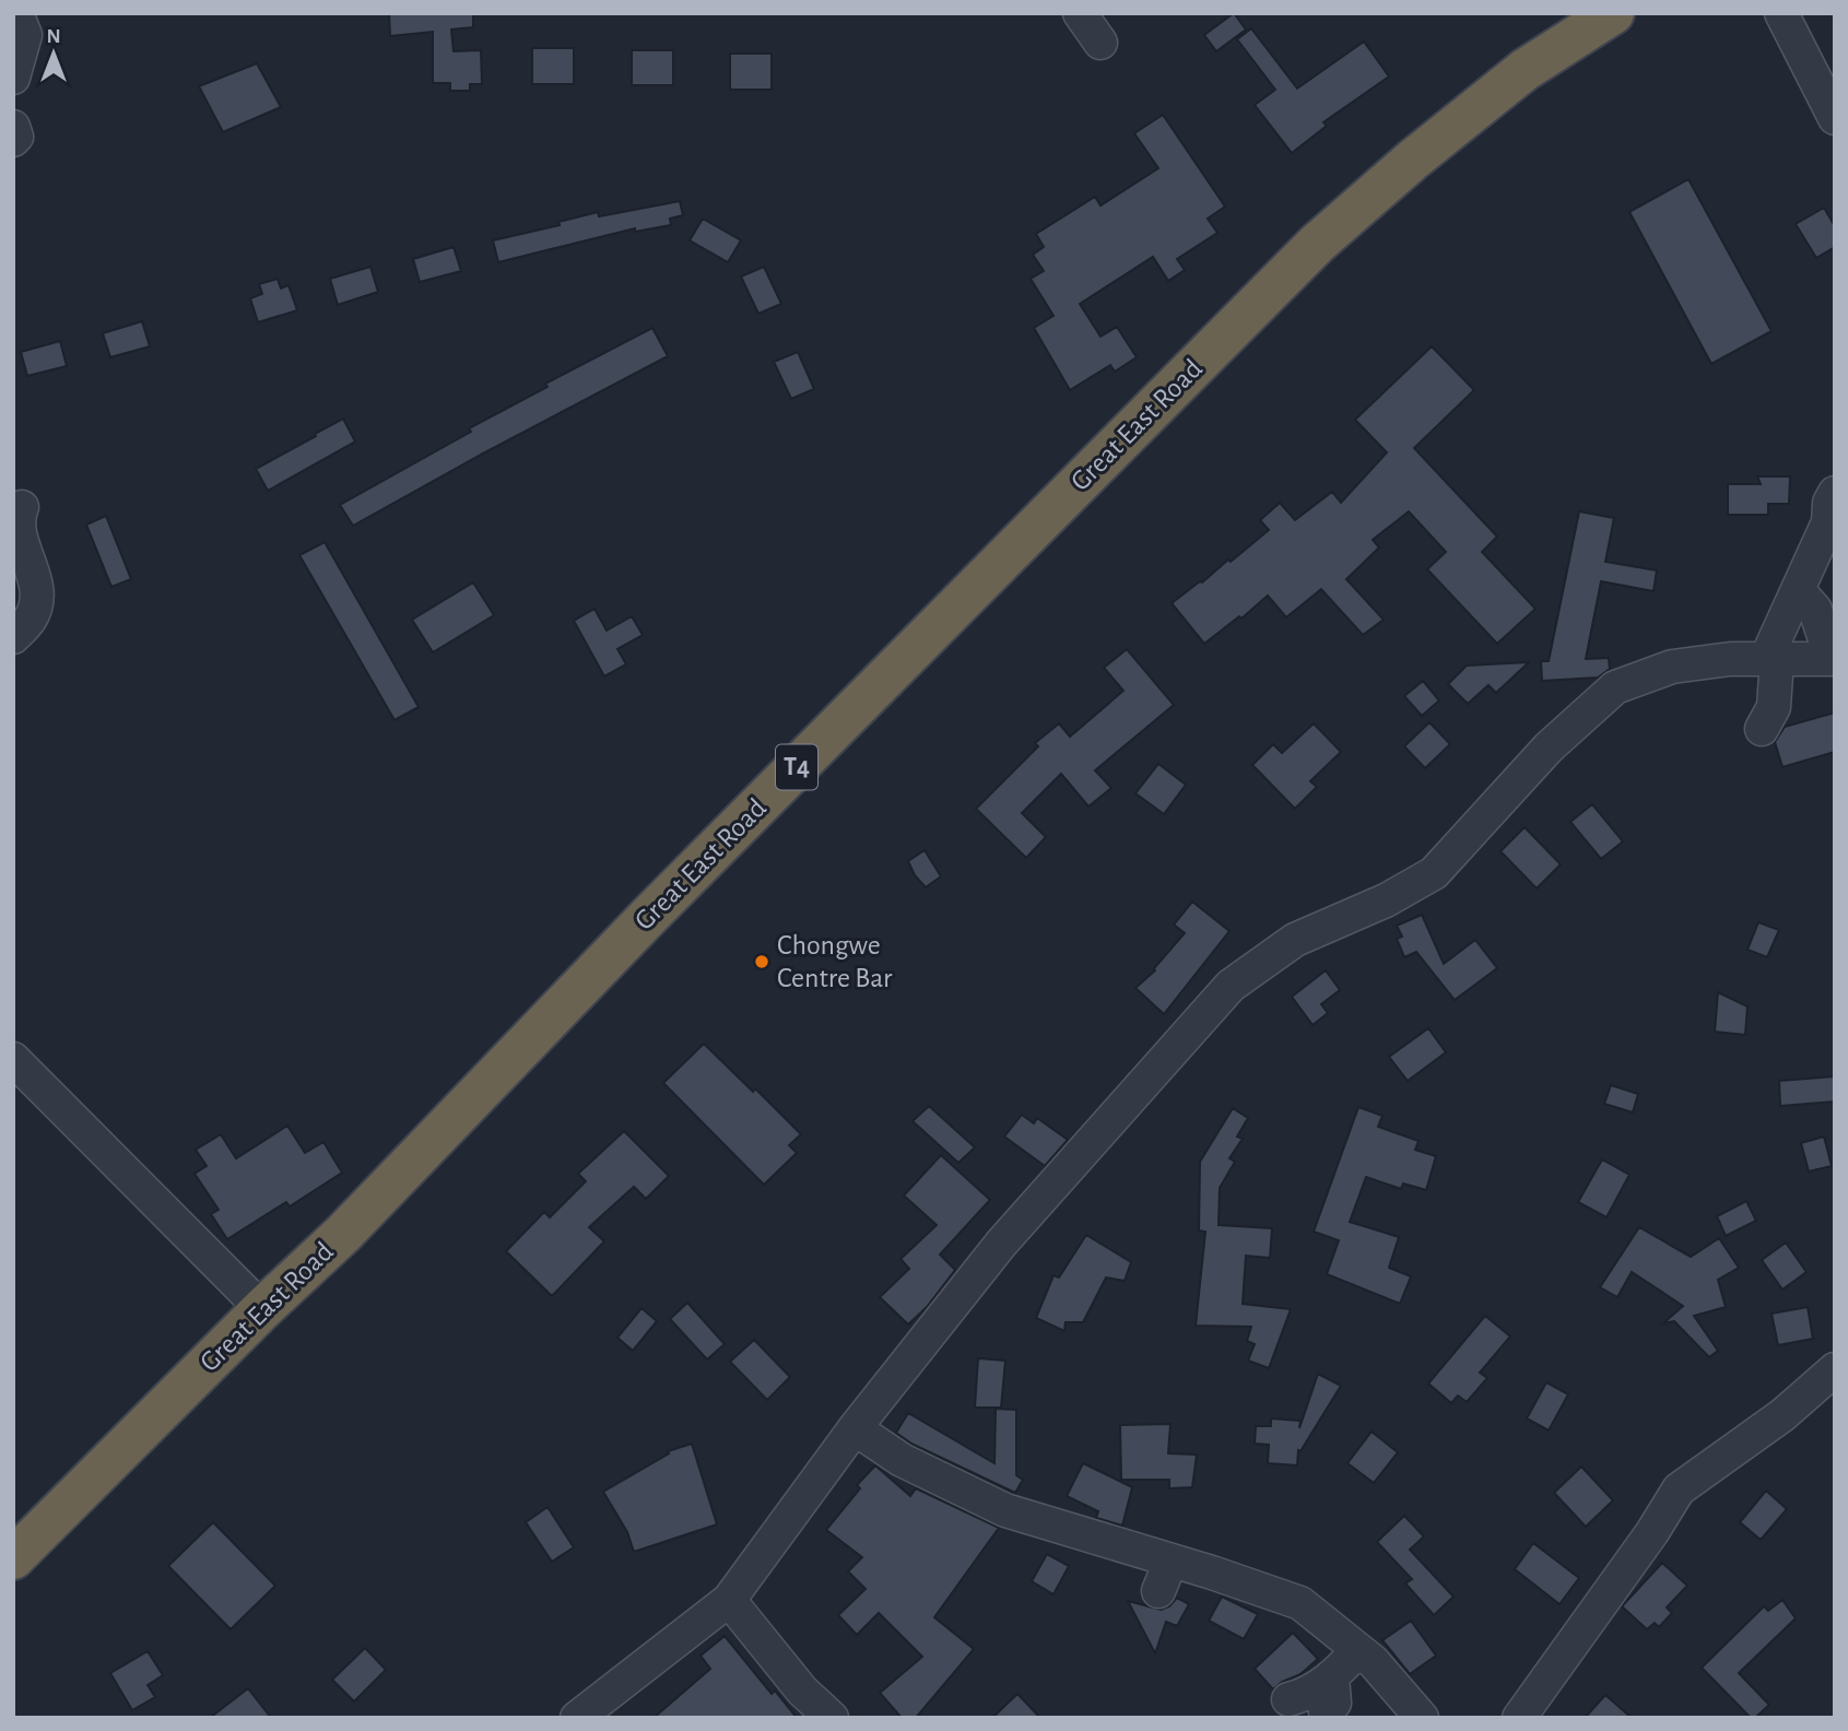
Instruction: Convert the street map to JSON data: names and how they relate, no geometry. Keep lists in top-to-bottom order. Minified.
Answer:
{"streets":{"highway":["Great East Road","T4"]},"places":["Chongwe Centre Bar"],"north":"top"}
